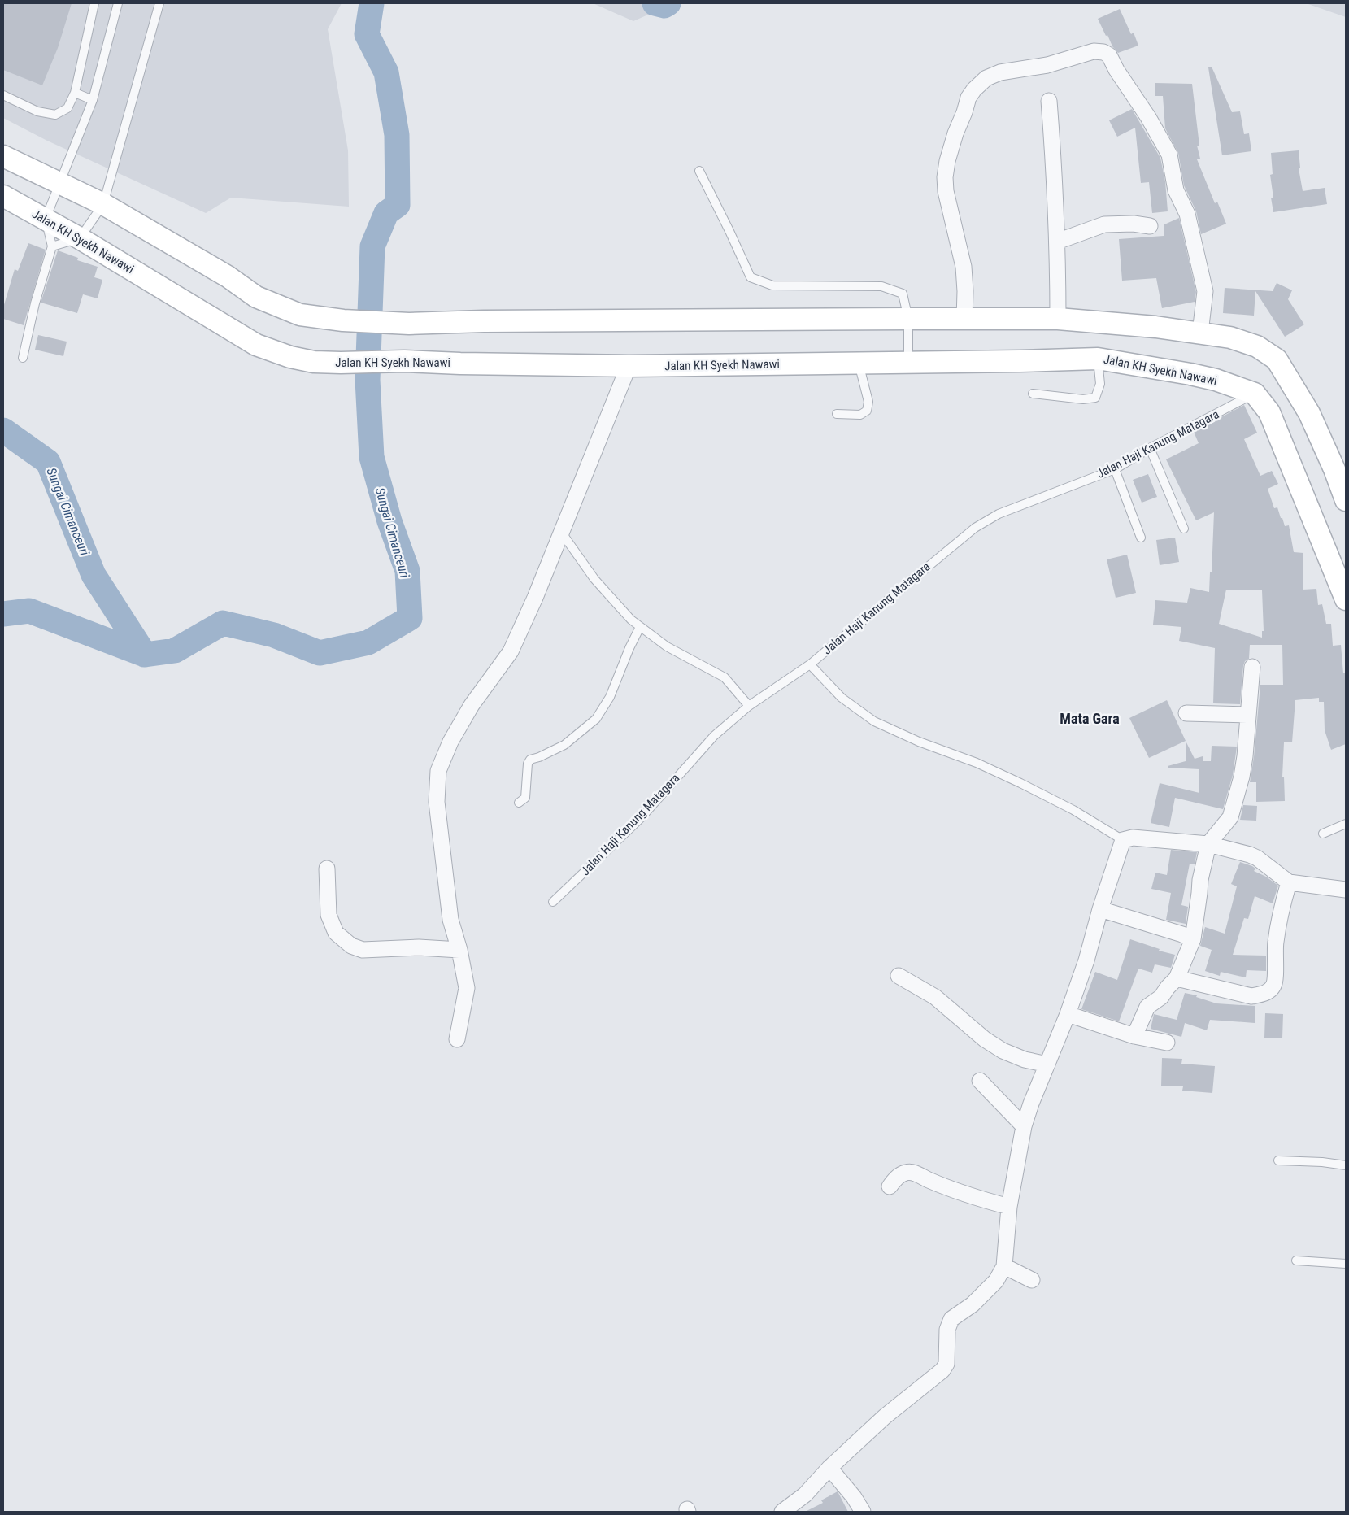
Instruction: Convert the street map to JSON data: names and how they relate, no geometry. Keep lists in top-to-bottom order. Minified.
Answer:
{"streets":{"main road":["Jalan KH Syekh Nawawi"],"lane":["Jalan Haji Kanung Matagara"]},"crossings":[["Jalan KH Syekh Nawawi","Jalan Haji Kanung Matagara"]],"districts":["Mata Gara"],"water":["Sungai Cimanceuri"]}
